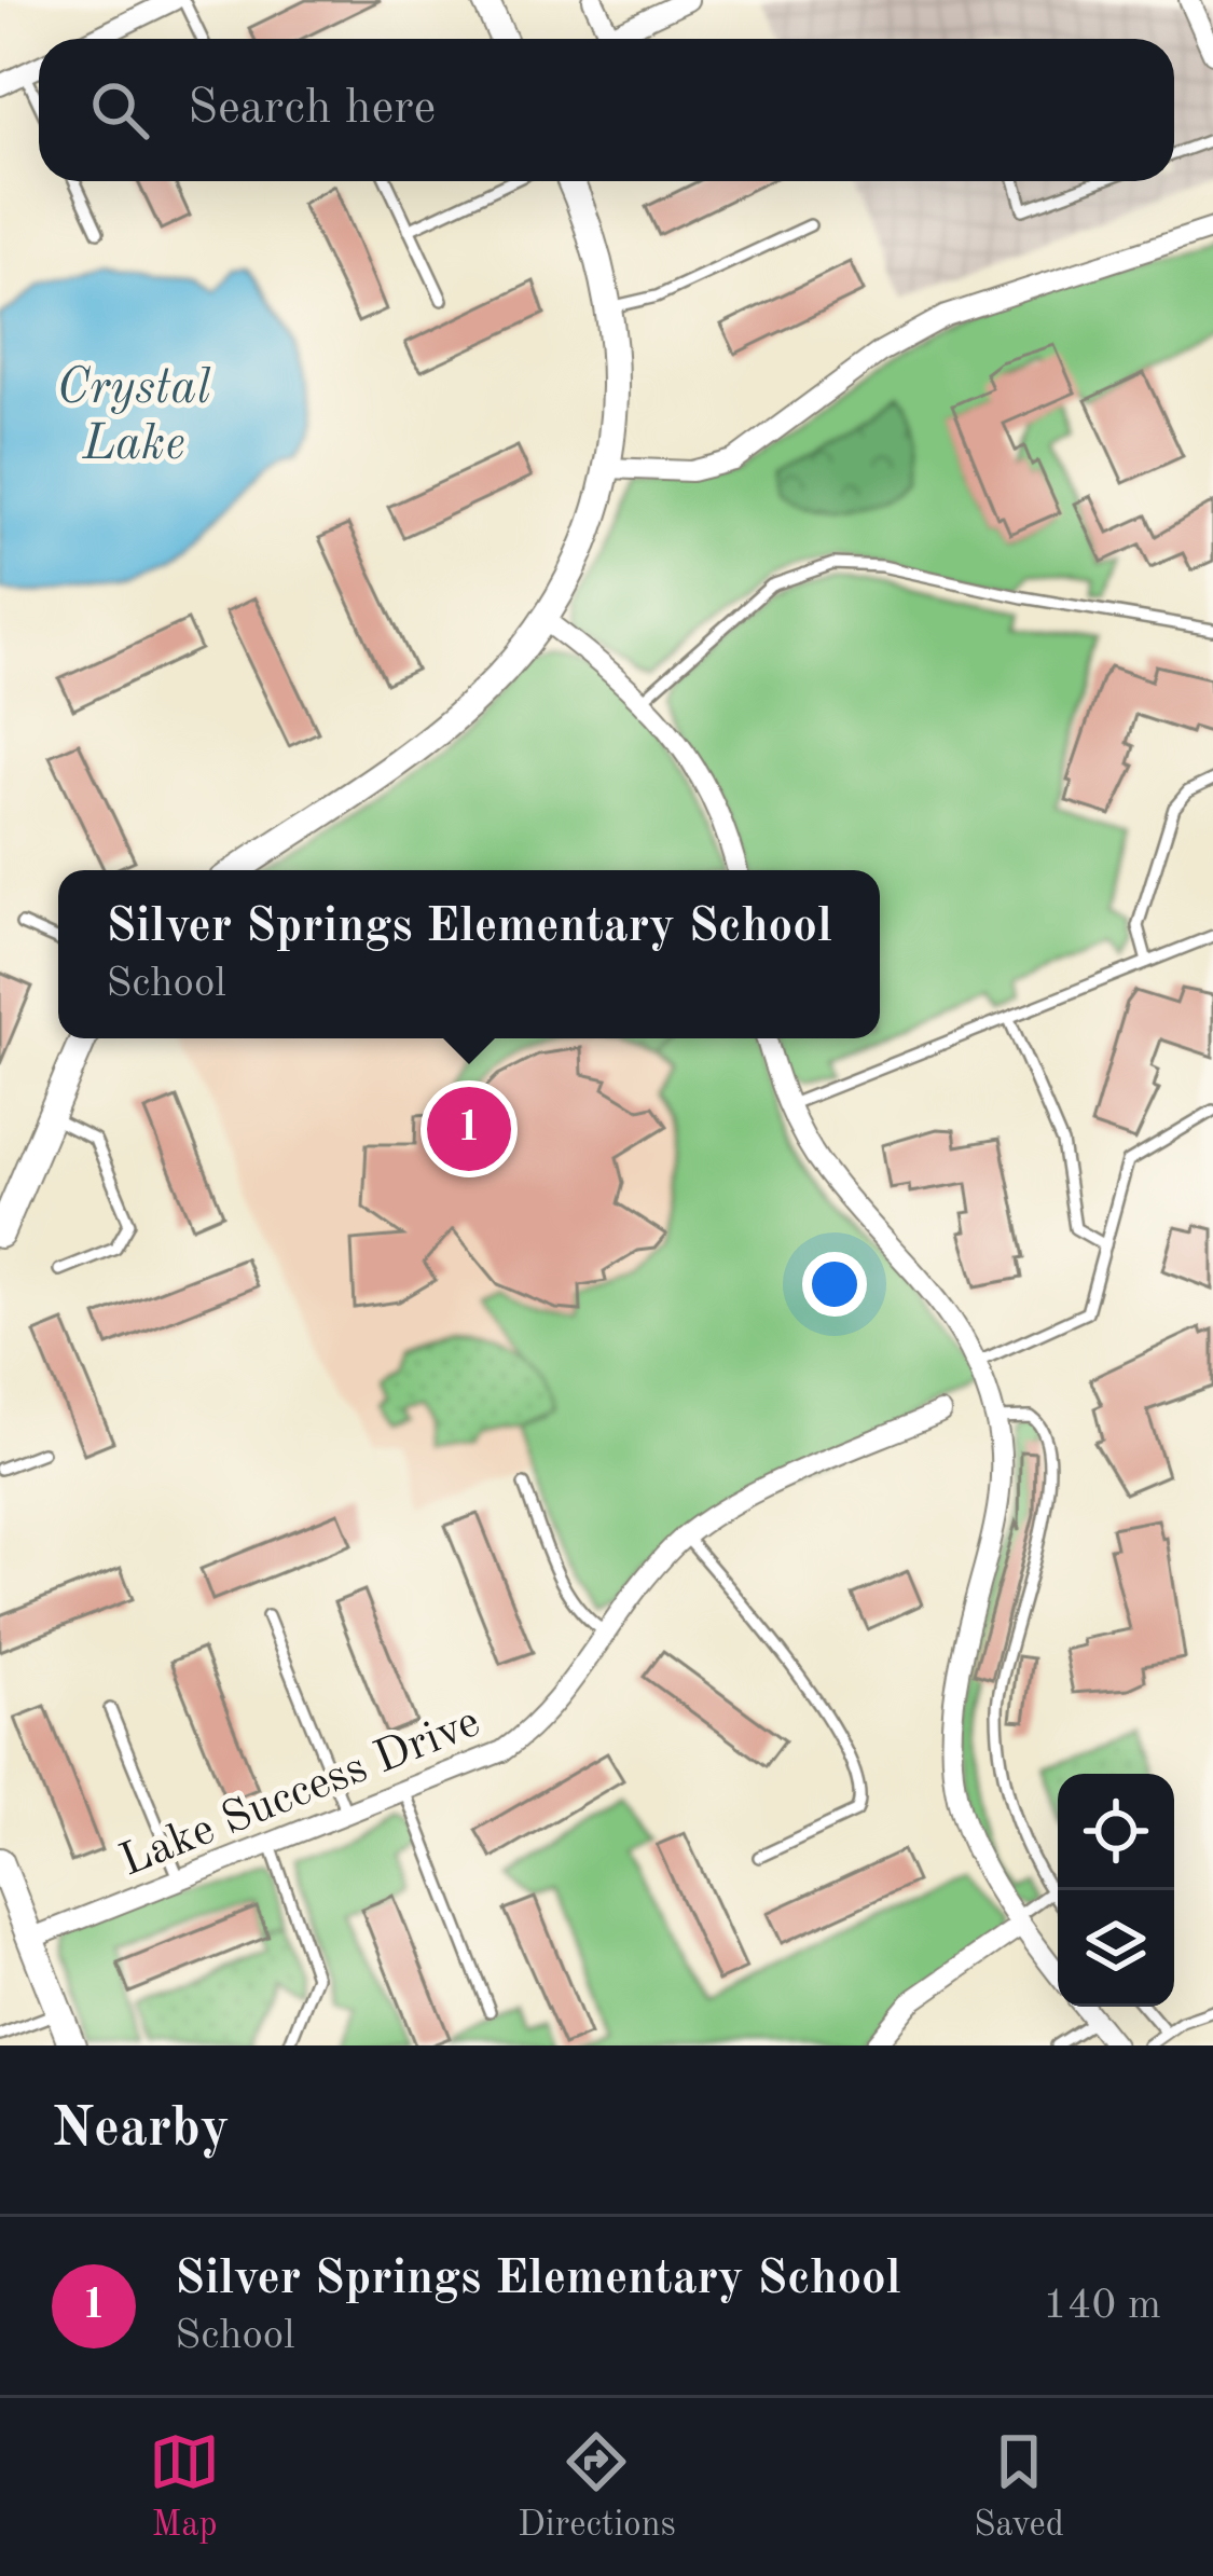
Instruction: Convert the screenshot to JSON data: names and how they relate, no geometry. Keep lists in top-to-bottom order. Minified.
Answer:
{"streets":{"street":["Lake Success Drive"]},"water":["Crystal Lake"],"page":{"search":"Search here","popup":["Silver Springs Elementary School","School"],"pins":"1","heading":"Nearby","list":[{"mark":"1","name":"Silver Springs Elementary School","note":"School","value":"140 m"}],"nav":["Map","Directions","Saved"]}}
